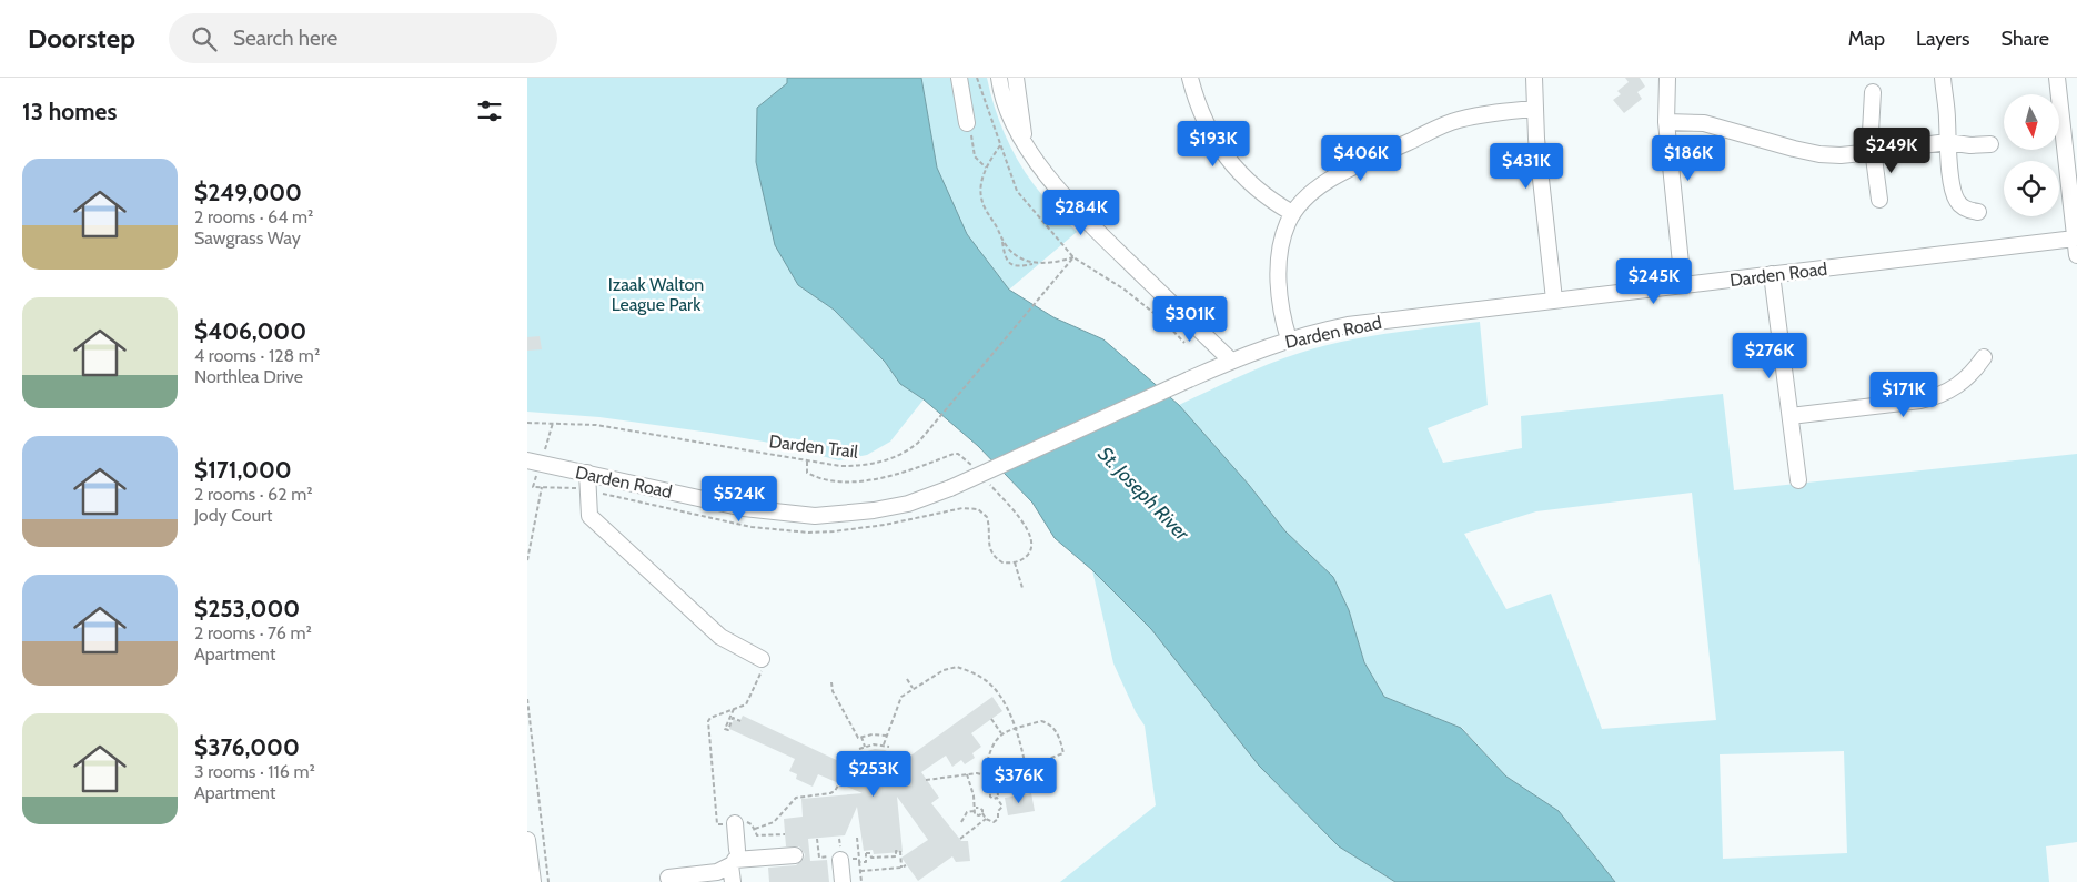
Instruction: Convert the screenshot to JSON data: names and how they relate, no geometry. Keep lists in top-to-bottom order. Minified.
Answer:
{"streets":{"street":["Darden Road"],"path":["Darden Trail"]},"water":["St. Joseph River"],"parks":["Izaak Walton League Park"],"north":"bottom","page":{"header":"Doorstep","search":"Search here","nav":["Map","Layers","Share"],"heading":"13 homes","price":["$193K","$249K","$406K","$186K","$431K","$284K","$245K","$301K","$276K","$171K","$524K","$253K","$376K"],"list":[{"name":"$249,000","note":"2 rooms · 64 m² · Sawgrass Way"},{"name":"$406,000","note":"4 rooms · 128 m² · Northlea Drive"},{"name":"$171,000","note":"2 rooms · 62 m² · Jody Court"},{"name":"$253,000","note":"2 rooms · 76 m² · Apartment"},{"name":"$376,000","note":"3 rooms · 116 m² · Apartment"}]}}
